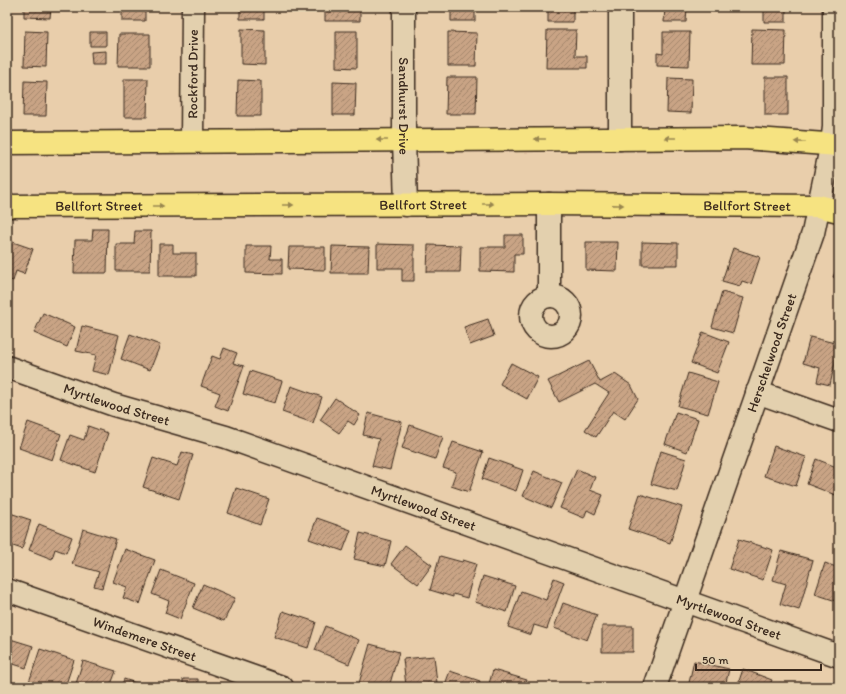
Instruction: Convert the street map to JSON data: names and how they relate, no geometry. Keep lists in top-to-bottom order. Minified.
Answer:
{"streets":{"main road":["Bellfort Street"],"street":["Rockford Drive","Sandhurst Drive","Herschelwood Street","Myrtlewood Street","Windemere Street"]},"crossings":[["Sandhurst Drive","Bellfort Street"],["Bellfort Street","Herschelwood Street"],["Herschelwood Street","Myrtlewood Street"]],"scale_bar":"50 m"}
